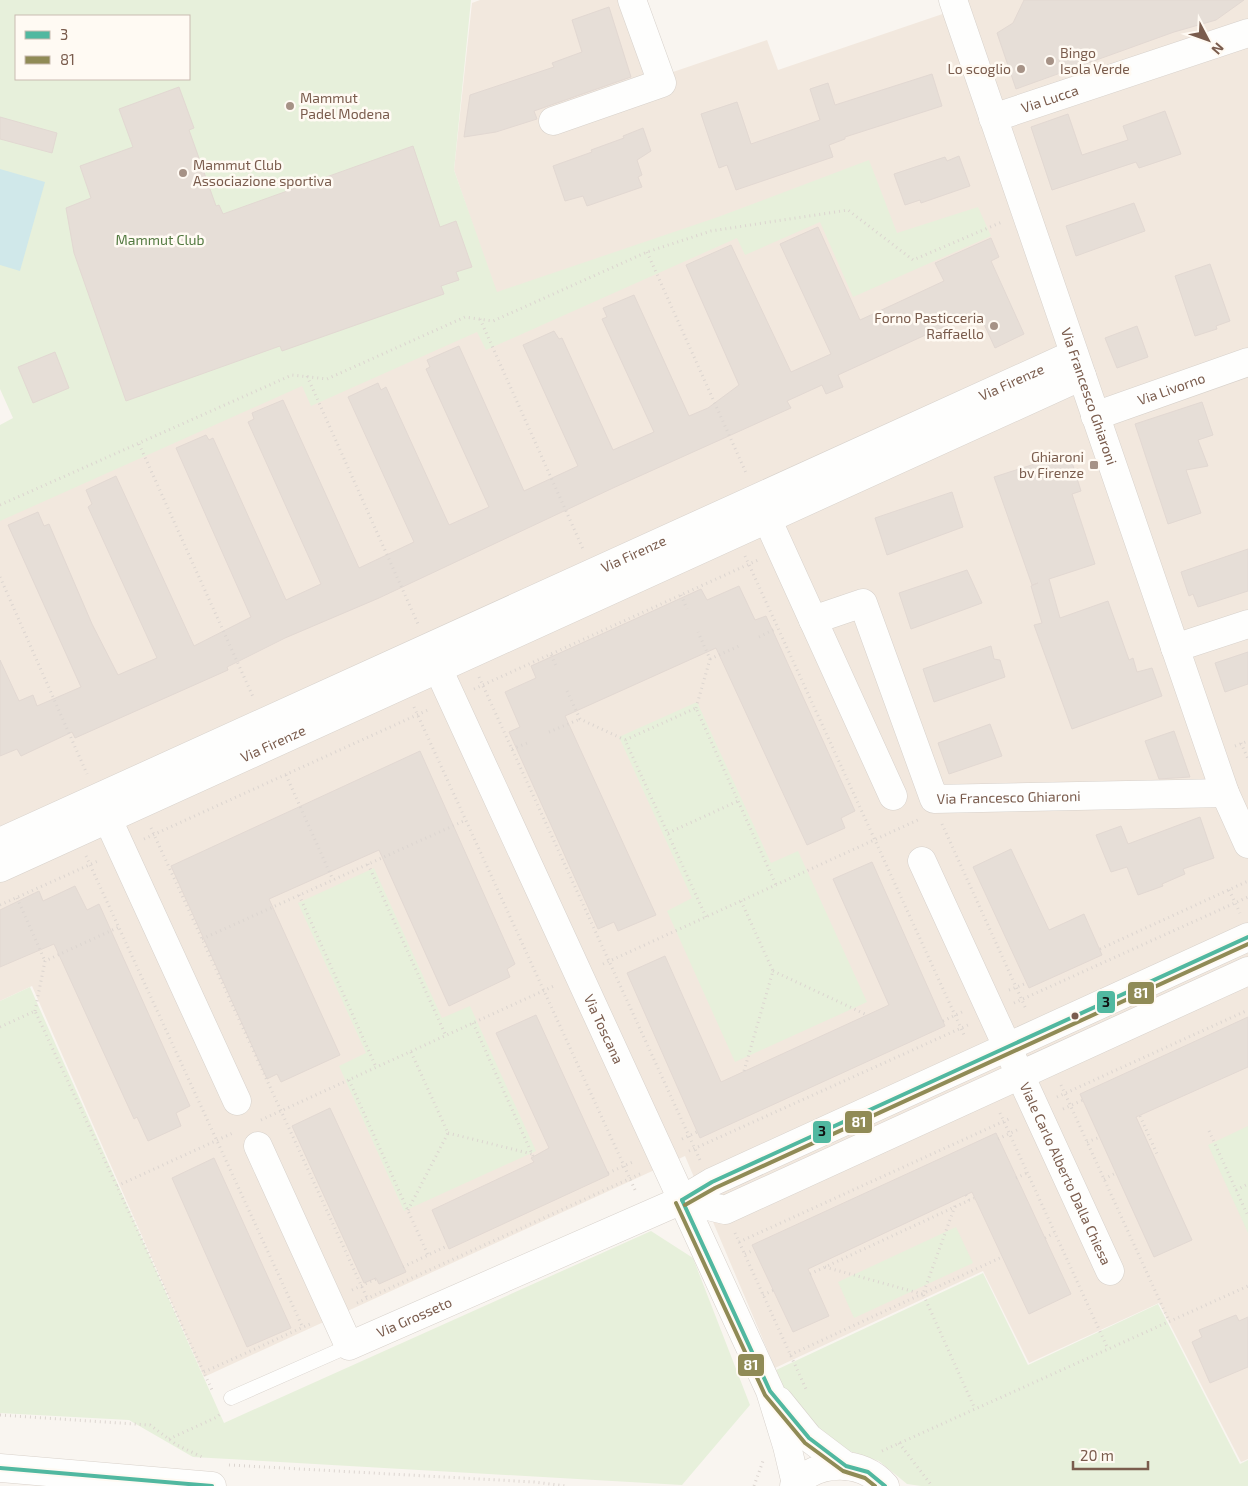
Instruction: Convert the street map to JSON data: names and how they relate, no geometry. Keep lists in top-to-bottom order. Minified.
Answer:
{"streets":{"street":["Via Lucca","Via Firenze","Via Livorno","Via Francesco Ghiaroni","Via Toscana","Viale Carlo Alberto Dalla Chiesa","Via Grosseto"]},"crossings":[["Via Lucca","Via Francesco Ghiaroni"],["Via Firenze","Via Francesco Ghiaroni"],["Via Firenze","Via Toscana"],["Via Livorno","Via Francesco Ghiaroni"],["Via Toscana","Via Grosseto"]],"parks":["Mammut Club"],"places":{"other":["Bingo Isola Verde","Lo scoglio","Mammut Padel Modena","Mammut Club Associazione sportiva","Forno Pasticceria Raffaello"],"transit":["Ghiaroni bv Firenze"]},"lines":["transit line 3","transit line 81"],"legend":["3","81"],"scale_bar":"20 m","north":"bottom right"}
